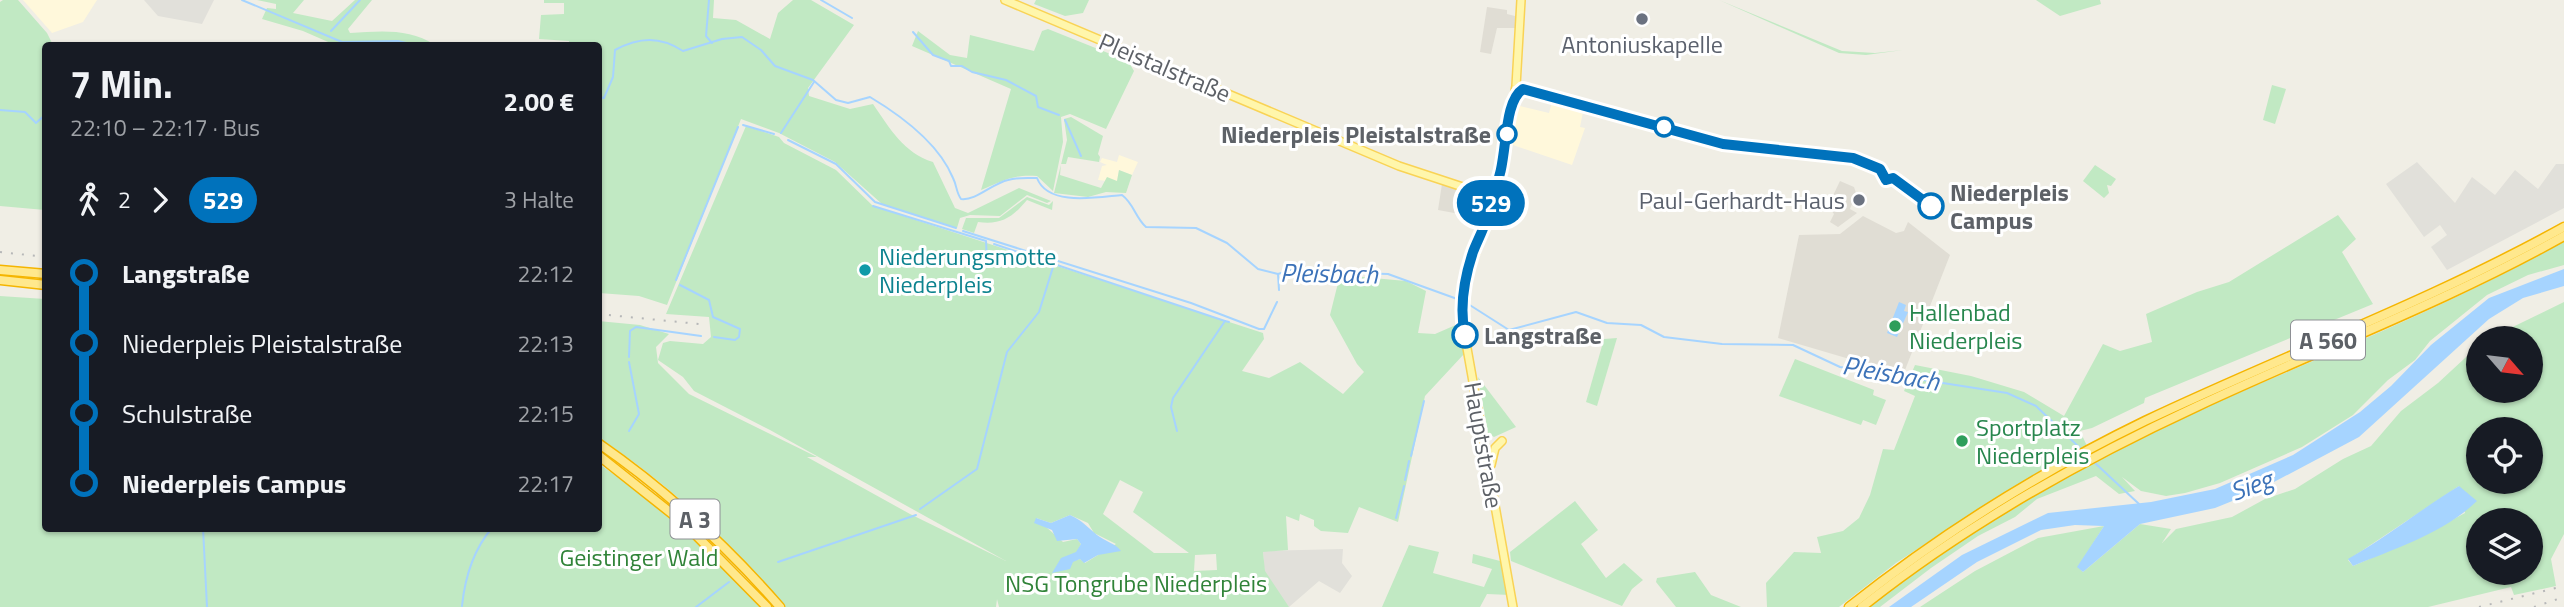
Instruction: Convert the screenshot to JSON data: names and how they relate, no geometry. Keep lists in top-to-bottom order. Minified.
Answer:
{"streets":{"highway":["A 560","A 3"],"main road":["Pleistalstraße","Hauptstraße"]},"crossings":[["Pleistalstraße","Hauptstraße"]],"water":["Pleisbach","Sieg"],"parks":["Geistinger Wald","NSG Tongrube Niederpleis"],"places":["Antoniuskapelle","Niederpleis Pleistalstraße","Paul-Gerhardt-Haus","Niederpleis Campus","Niederungsmotte Niederpleis","Hallenbad Niederpleis","Langstraße","Sportplatz Niederpleis"],"lines":["bus line 529"],"north":"bottom right","page":{"on_map":"529","heading":["7 Min.","22:10 – 22:17 · Bus","2.00 €"],"legs":["2","529","3 Halte"],"list":[{"name":"Langstraße","value":"22:12"},{"name":"Niederpleis Pleistalstraße","value":"22:13"},{"name":"Schulstraße","value":"22:15"},{"name":"Niederpleis Campus","value":"22:17"}]}}
